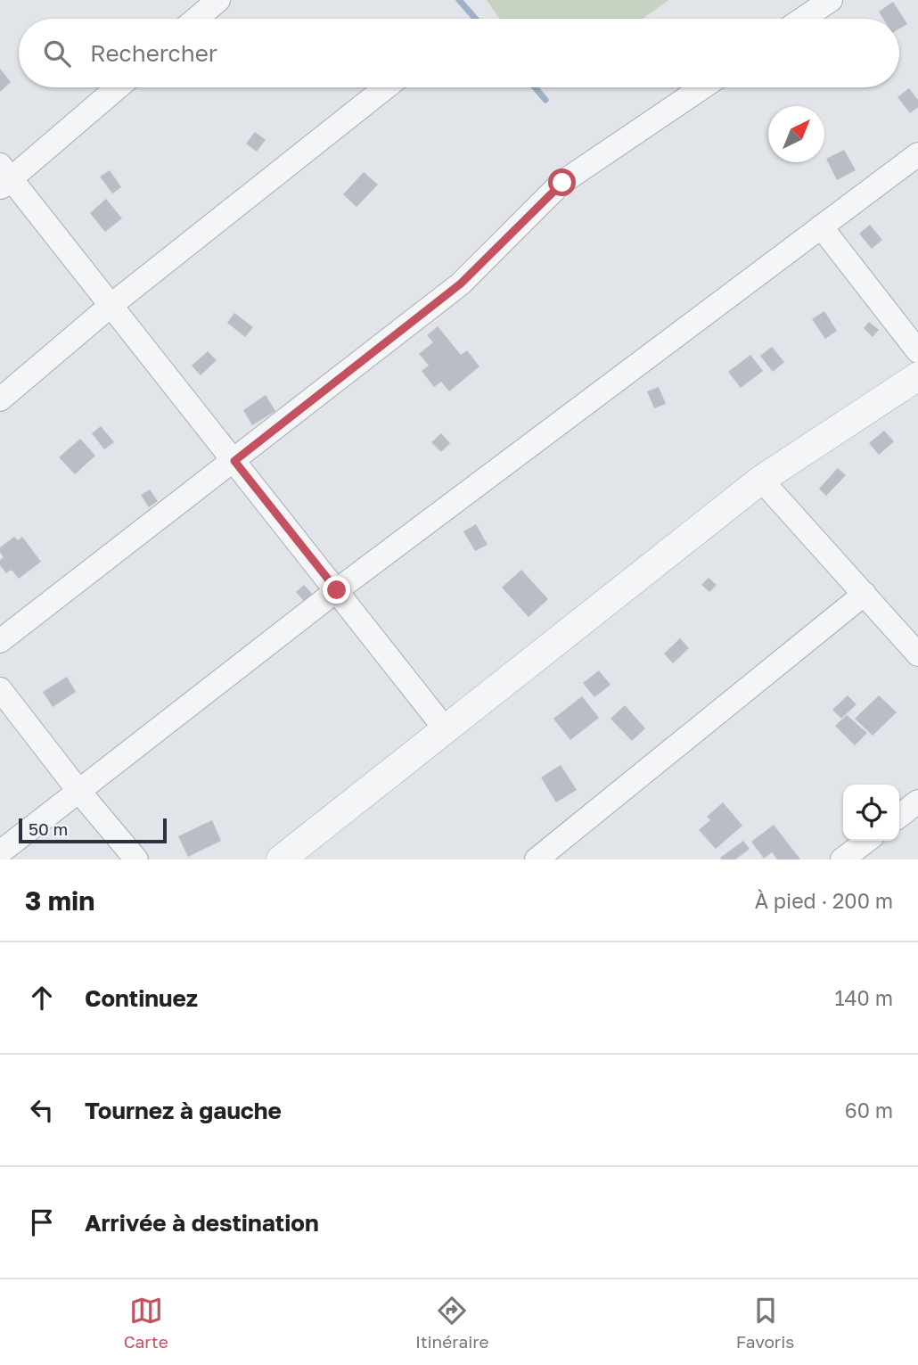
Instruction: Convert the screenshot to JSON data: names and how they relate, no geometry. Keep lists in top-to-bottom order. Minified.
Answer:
{"scale_bar":"50 m","north":"top right","page":{"search":"Rechercher","scale":"50 m","heading":["3 min","À pied · 200 m"],"list":[["Continuez","140 m"],["Tournez à gauche","60 m"],"Arrivée à destination"],"nav":["Carte","Itinéraire","Favoris"]}}
